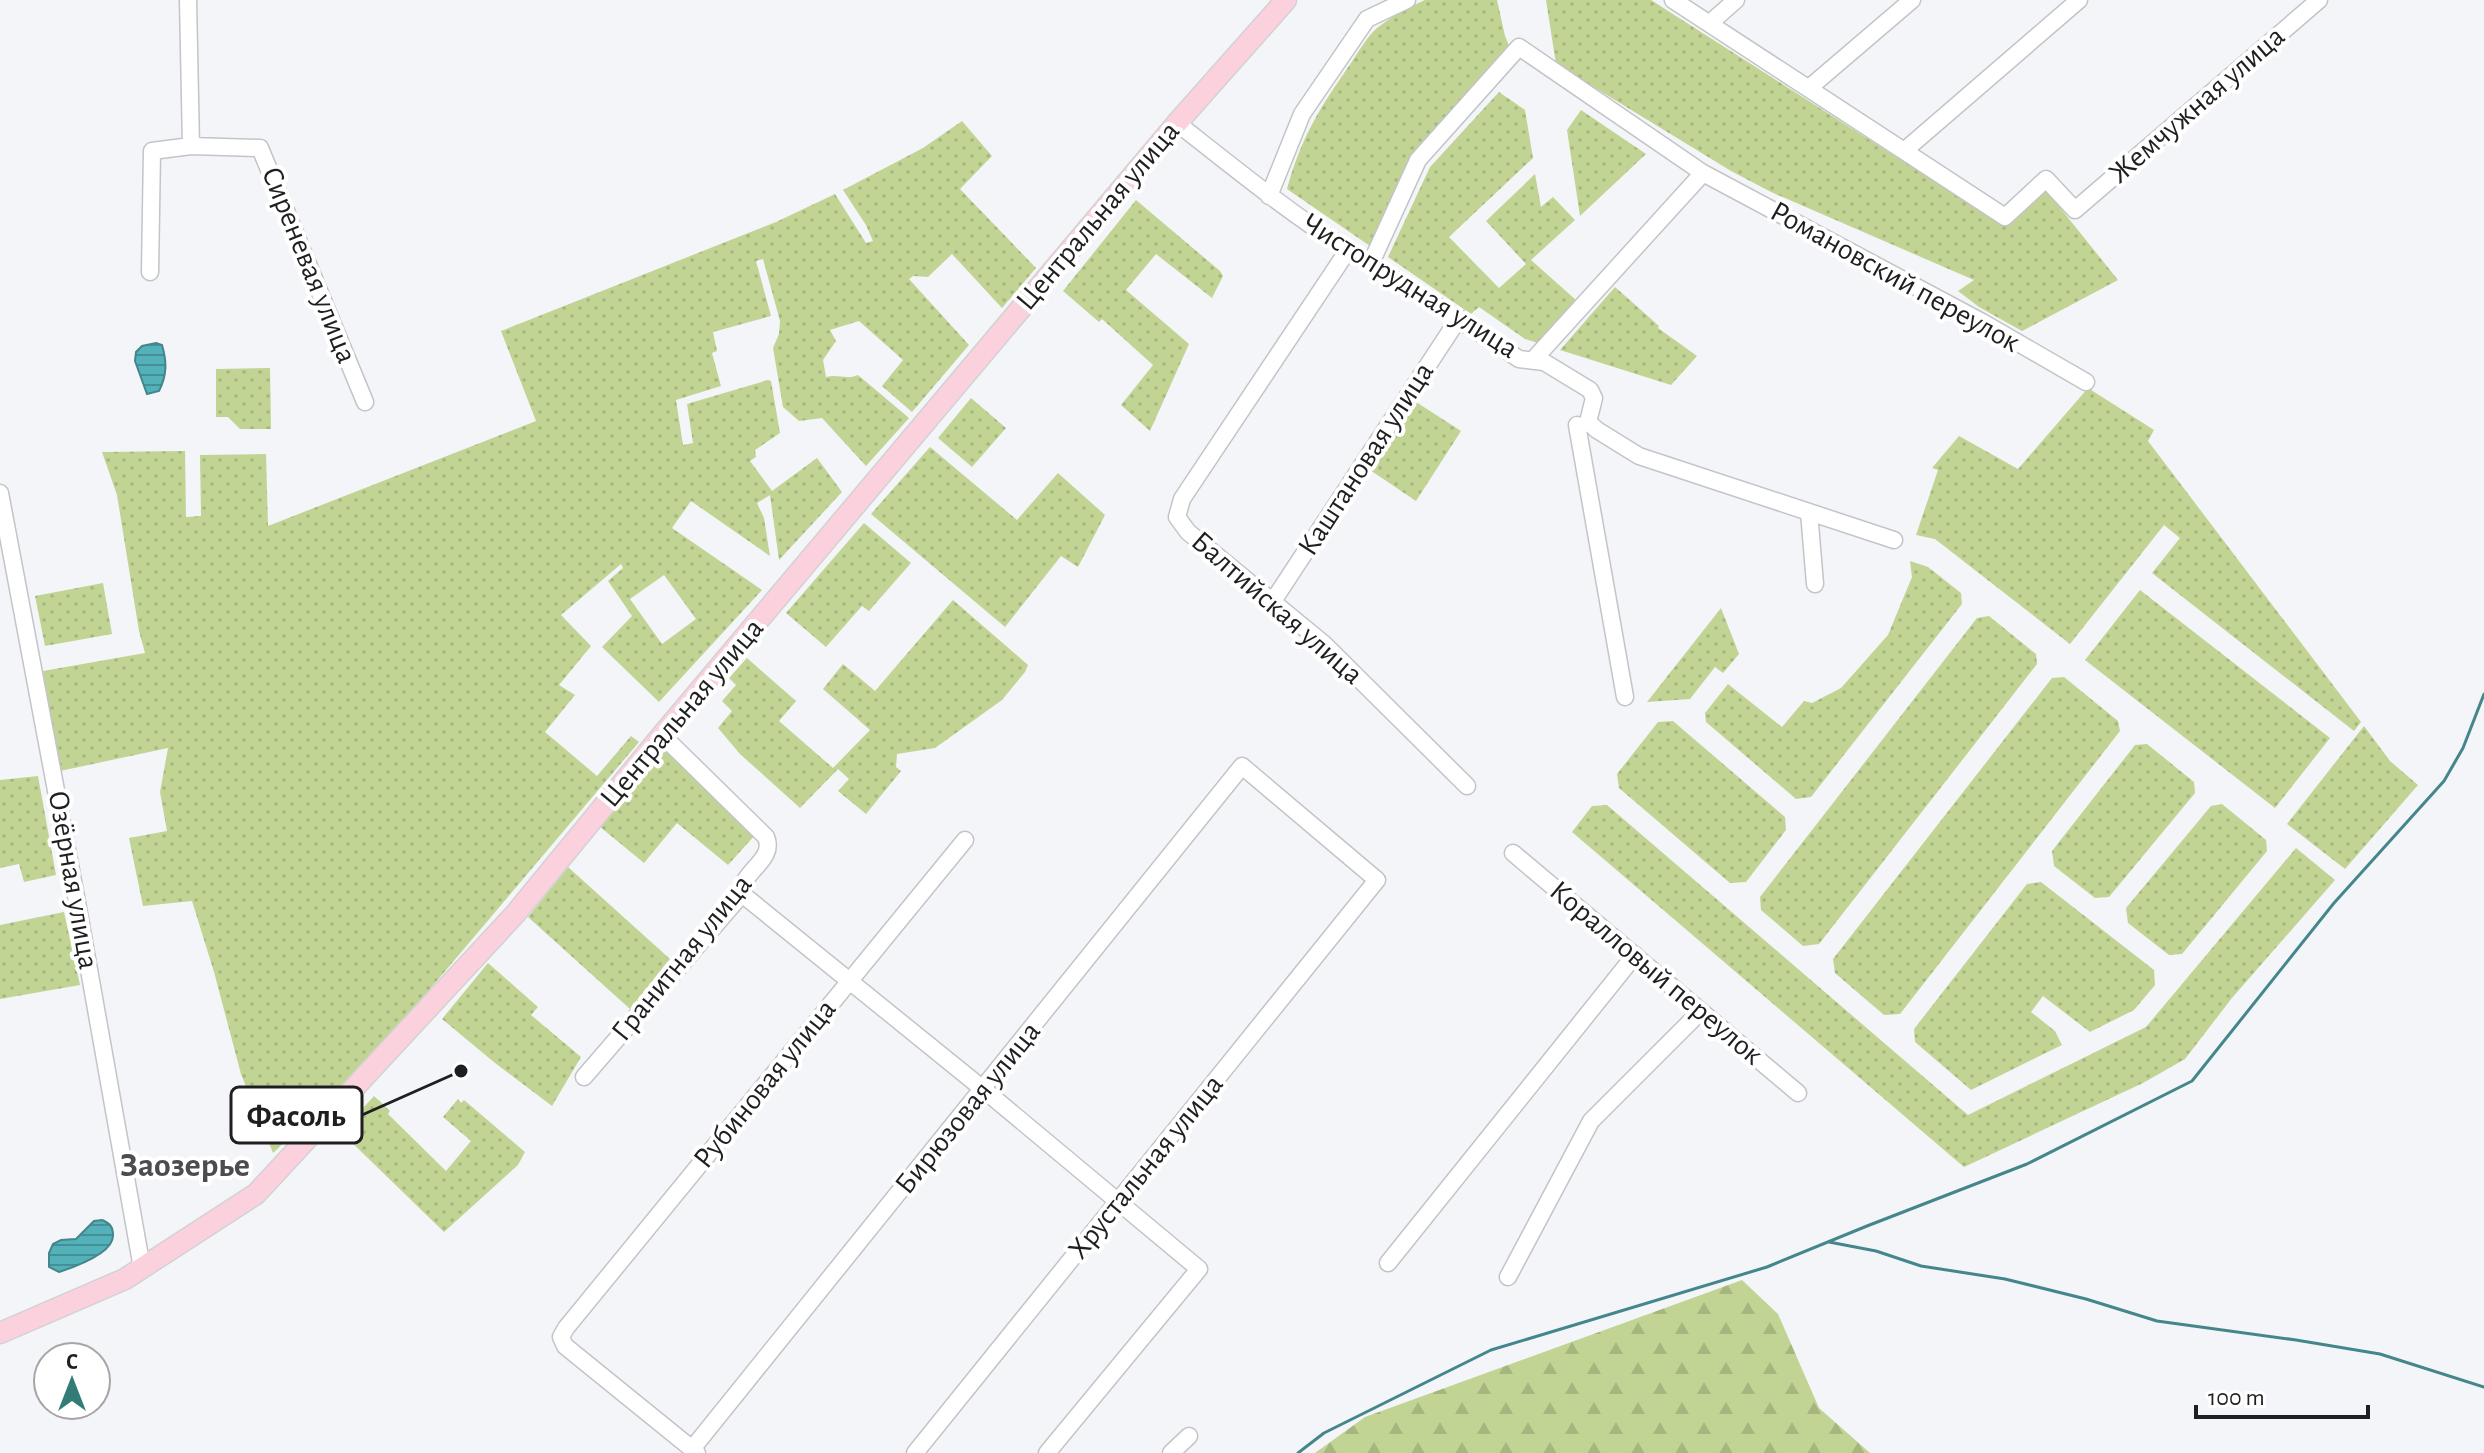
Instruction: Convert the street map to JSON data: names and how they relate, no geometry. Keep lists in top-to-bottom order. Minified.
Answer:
{"streets":{"main road":["Центральная улица"],"street":["Жемчужная улица","Сиреневая улица","Романовский переулок","Чистопрудная улица","Каштановая улица","Балтийская улица","Озёрная улица","Гранитная улица","Коралловый переулок","Рубиновая улица","Бирюзовая улица","Хрустальная улица"]},"crossings":[["Центральная улица","Чистопрудная улица"],["Центральная улица","Озёрная улица"],["Центральная улица","Гранитная улица"],["Романовский переулок","Чистопрудная улица"],["Чистопрудная улица","Каштановая улица"],["Чистопрудная улица","Балтийская улица"],["Каштановая улица","Балтийская улица"],["Рубиновая улица","Бирюзовая улица"],["Бирюзовая улица","Хрустальная улица"]],"districts":["Заозерье"],"places":["Фасоль"],"scale_bar":"100 m","north":"top"}
